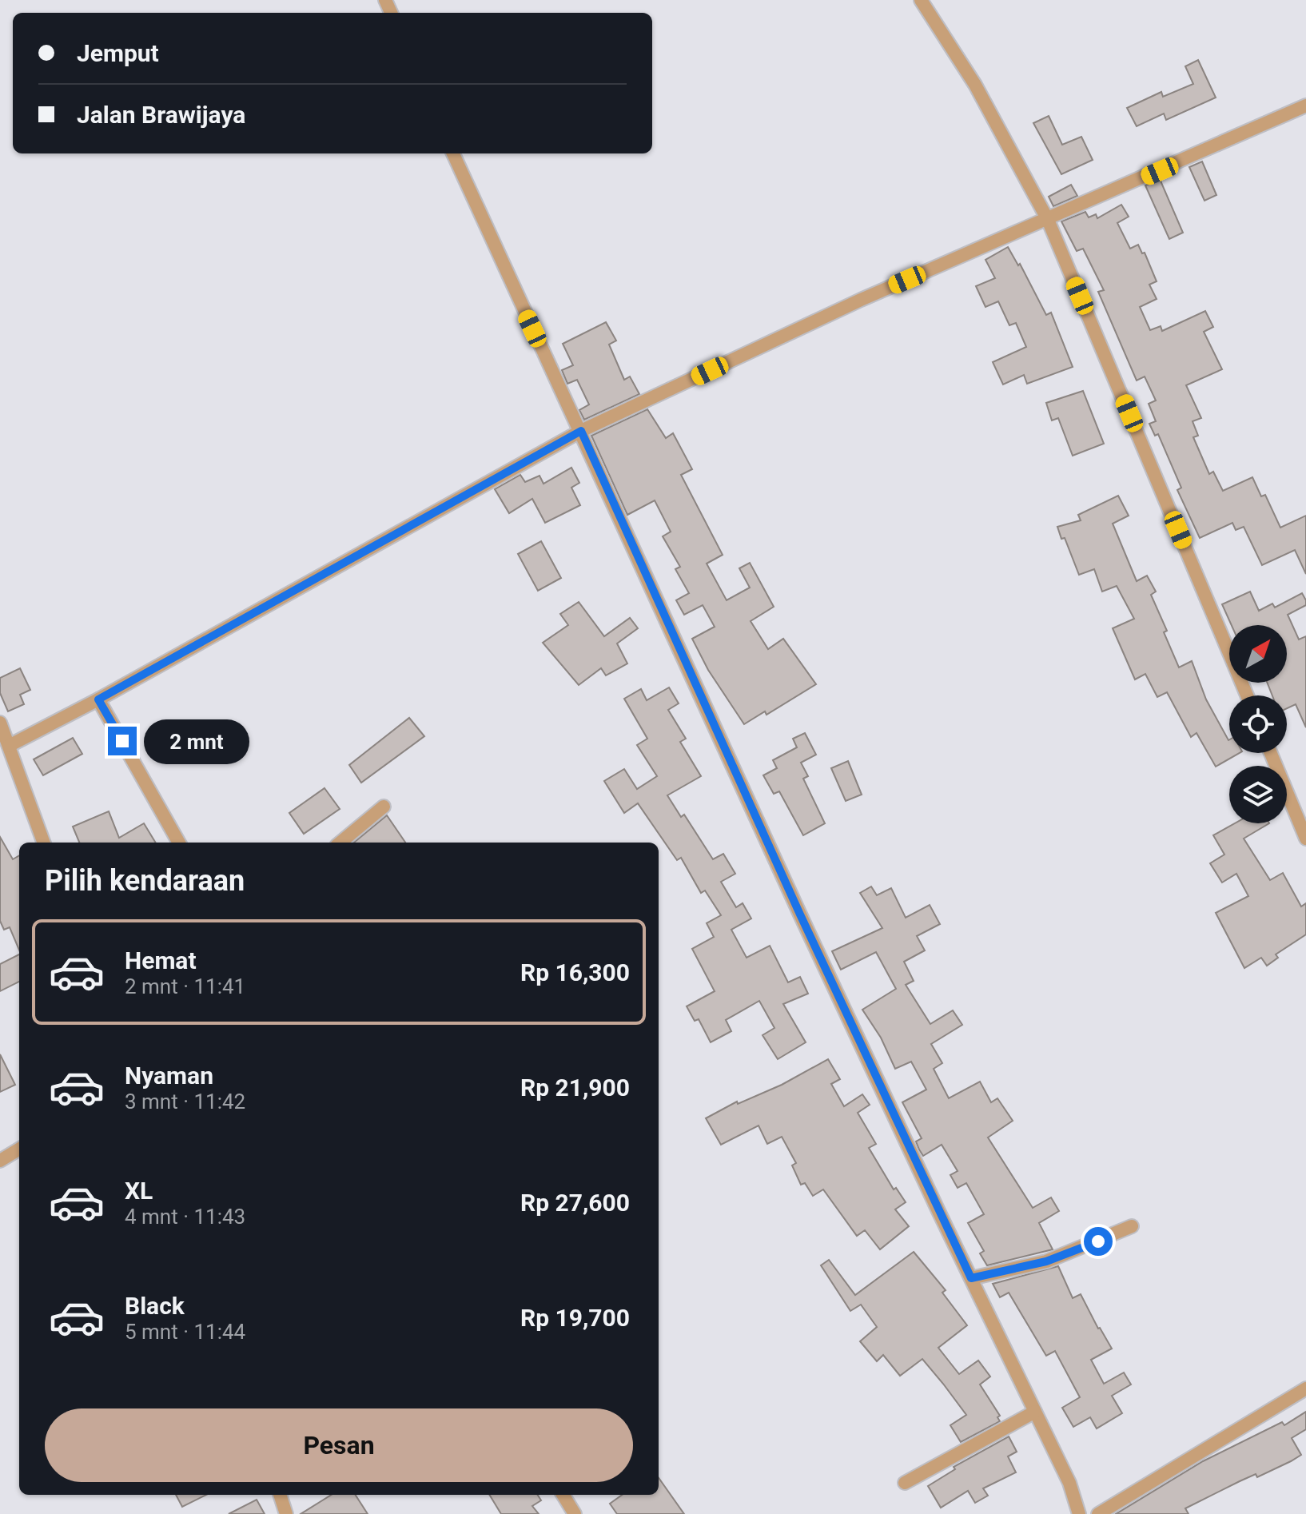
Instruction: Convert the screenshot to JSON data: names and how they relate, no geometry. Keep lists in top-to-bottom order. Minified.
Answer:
{"north":"top right","page":{"banner":["Jemput","Jalan Brawijaya"],"bubble":"2 mnt","heading":"Pilih kendaraan","list":[{"name":"Hemat","note":"2 mnt · 11:41","value":"Rp 16,300"},{"name":"Nyaman","note":"3 mnt · 11:42","value":"Rp 21,900"},{"name":"XL","note":"4 mnt · 11:43","value":"Rp 27,600"},{"name":"Black","note":"5 mnt · 11:44","value":"Rp 19,700"}],"buttons":"Pesan"}}
